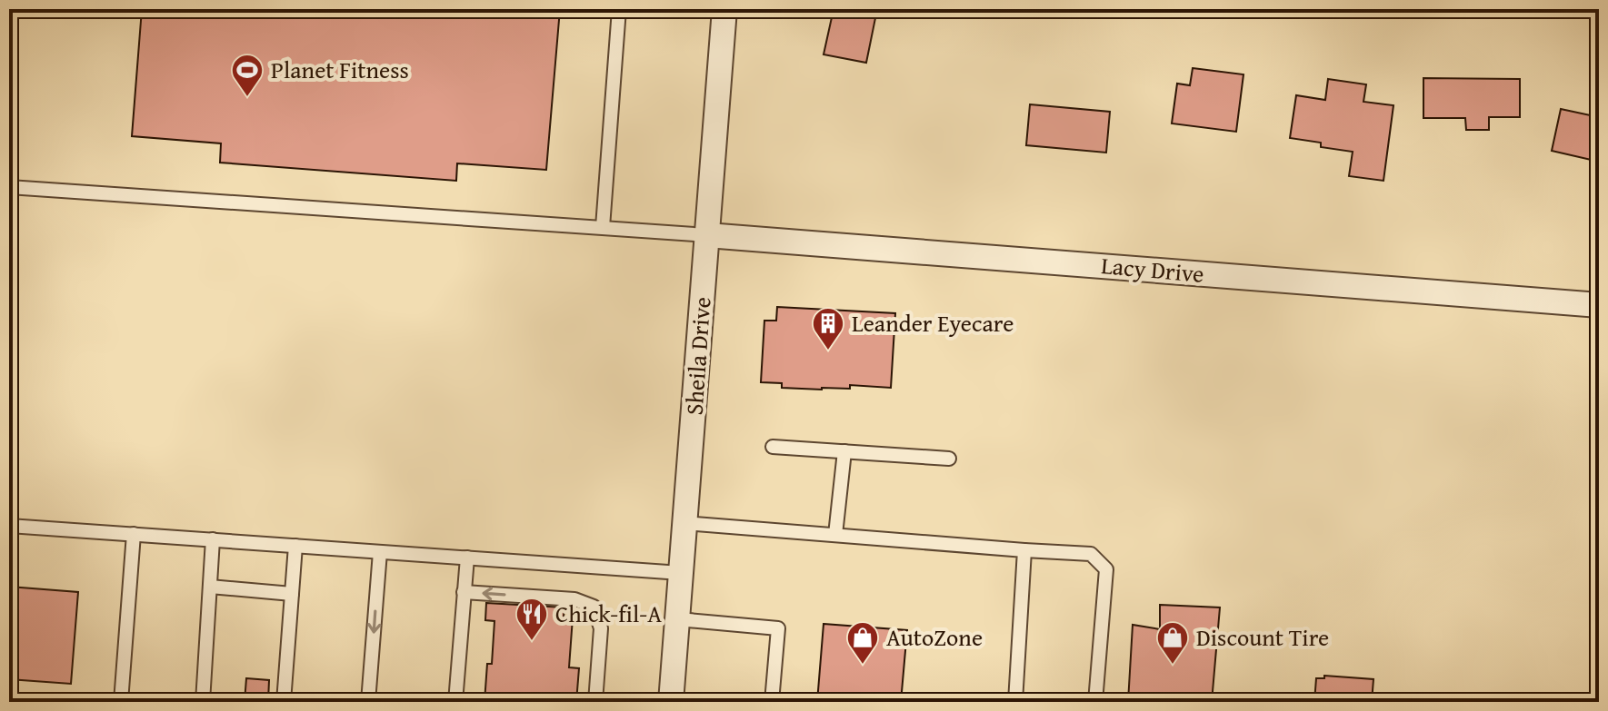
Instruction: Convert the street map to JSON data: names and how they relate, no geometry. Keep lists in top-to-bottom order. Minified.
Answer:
{"streets":{"street":["Lacy Drive","Sheila Drive"]},"crossings":[["Lacy Drive","Sheila Drive"]],"places":{"sports":["Planet Fitness"],"building":["Leander Eyecare"],"restaurant":["Chick-fil-A"],"shop":["AutoZone","Discount Tire"]}}
